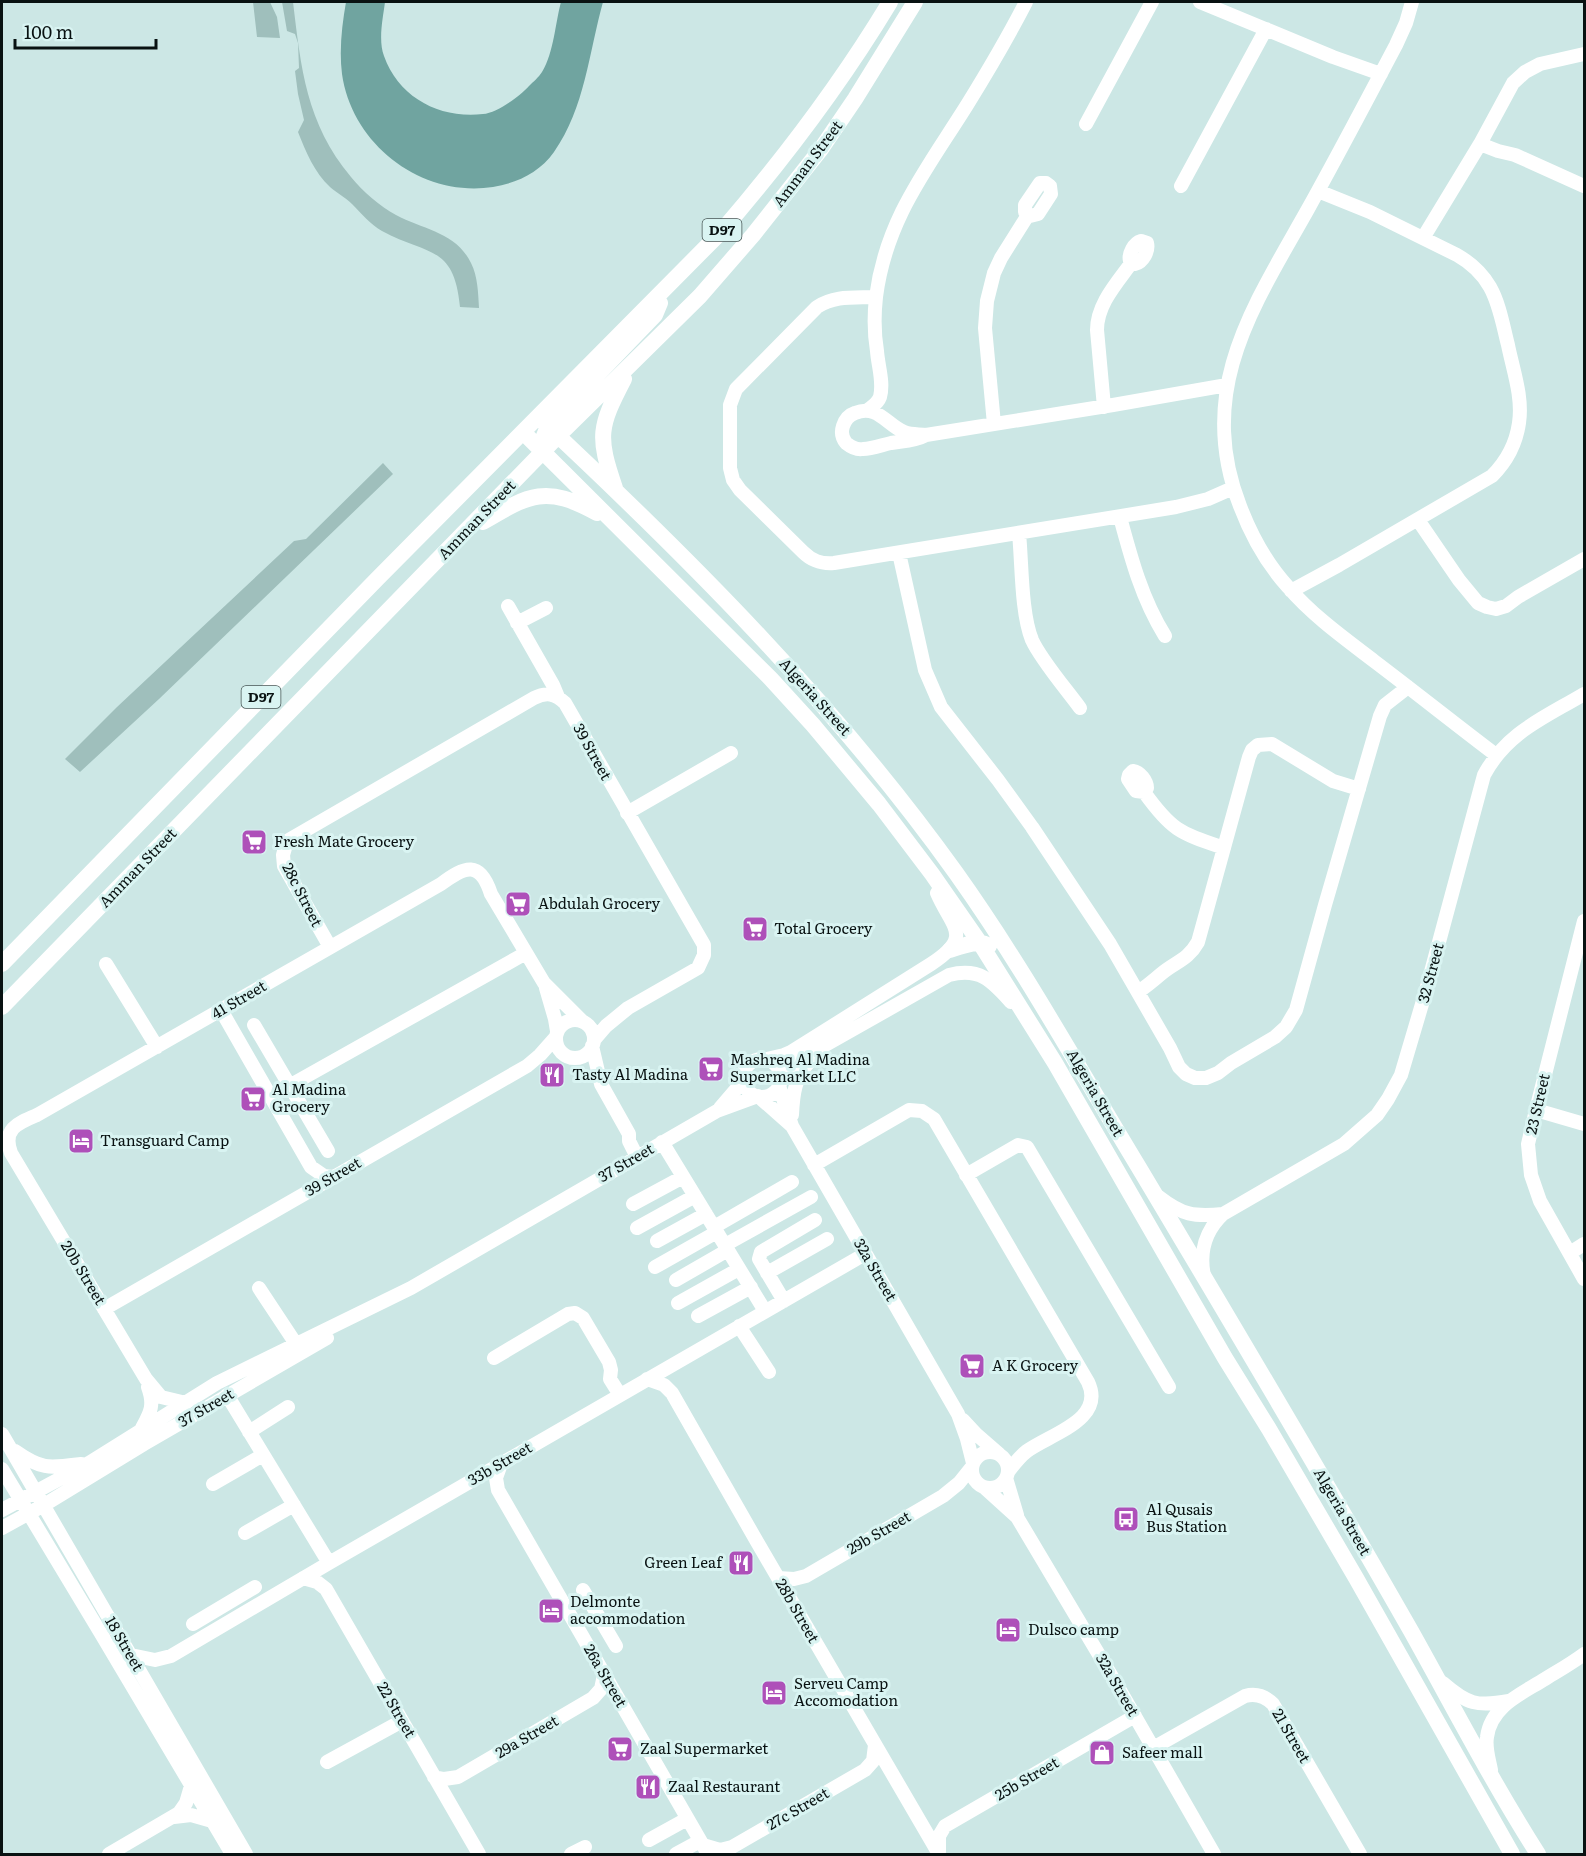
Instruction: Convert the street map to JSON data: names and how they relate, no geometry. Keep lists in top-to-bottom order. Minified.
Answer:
{"streets":{"main road":["Amman Street","D97","Algeria Street"],"street":["39 Street","28c Street","32 Street","41 Street","23 Street","37 Street","32a Street","20b Street","33b Street","29b Street","28b Street","18 Street","26a Street","22 Street","21 Street","29a Street","25b Street","27c Street"]},"crossings":[["Amman Street","Algeria Street"],["Algeria Street","32 Street"],["39 Street","20b Street"],["28c Street","41 Street"],["41 Street","20b Street"],["37 Street","32a Street"],["37 Street","20b Street"],["37 Street","18 Street"],["32a Street","33b Street"],["32a Street","29b Street"],["32a Street","21 Street"],["32a Street","25b Street"],["33b Street","28b Street"],["33b Street","18 Street"],["33b Street","26a Street"],["33b Street","22 Street"],["29b Street","28b Street"],["28b Street","25b Street"],["28b Street","27c Street"],["26a Street","29a Street"],["26a Street","27c Street"],["22 Street","29a Street"]],"places":{"supermarket":["Fresh Mate Grocery","Abdulah Grocery","Total Grocery","Mashreq Al Madina Supermarket LLC","Al Madina Grocery","A K Grocery","Zaal Supermarket"],"restaurant":["Tasty Al Madina","Green Leaf","Zaal Restaurant"],"hotel":["Transguard Camp","Delmonte accommodation","Dulsco camp","Serveu Camp Accomodation"],"bus stop":["Al Qusais Bus Station"],"shop":["Safeer mall"]},"scale_bar":"100 m"}
